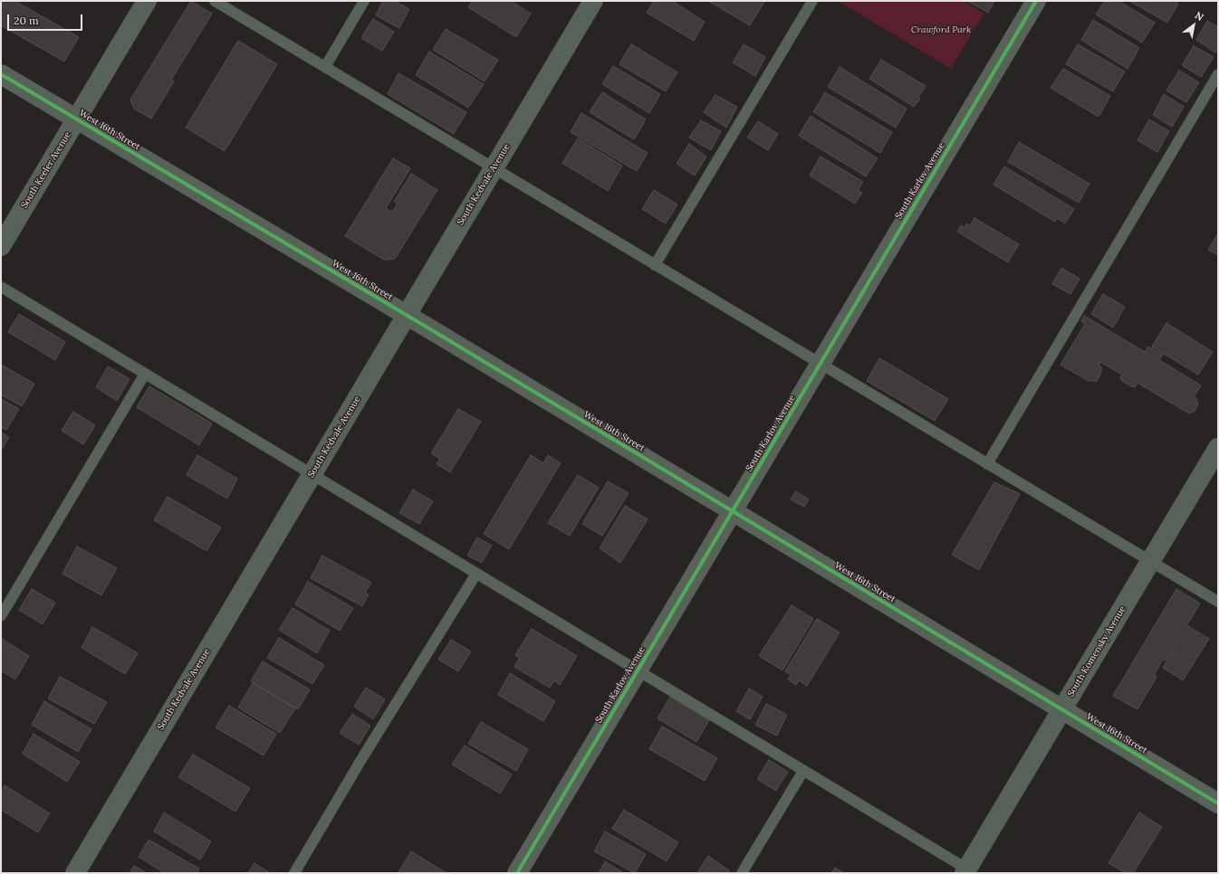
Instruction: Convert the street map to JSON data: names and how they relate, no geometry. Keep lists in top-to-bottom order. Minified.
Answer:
{"streets":{"street":["West 16th Street","South Keeler Avenue","South Karlov Avenue","South Kedvale Avenue","South Komensky Avenue"]},"crossings":[["West 16th Street","South Keeler Avenue"],["West 16th Street","South Karlov Avenue"],["West 16th Street","South Kedvale Avenue"],["West 16th Street","South Komensky Avenue"]],"parks":["Crawford Park"],"scale_bar":"20 m","north":"top right"}
